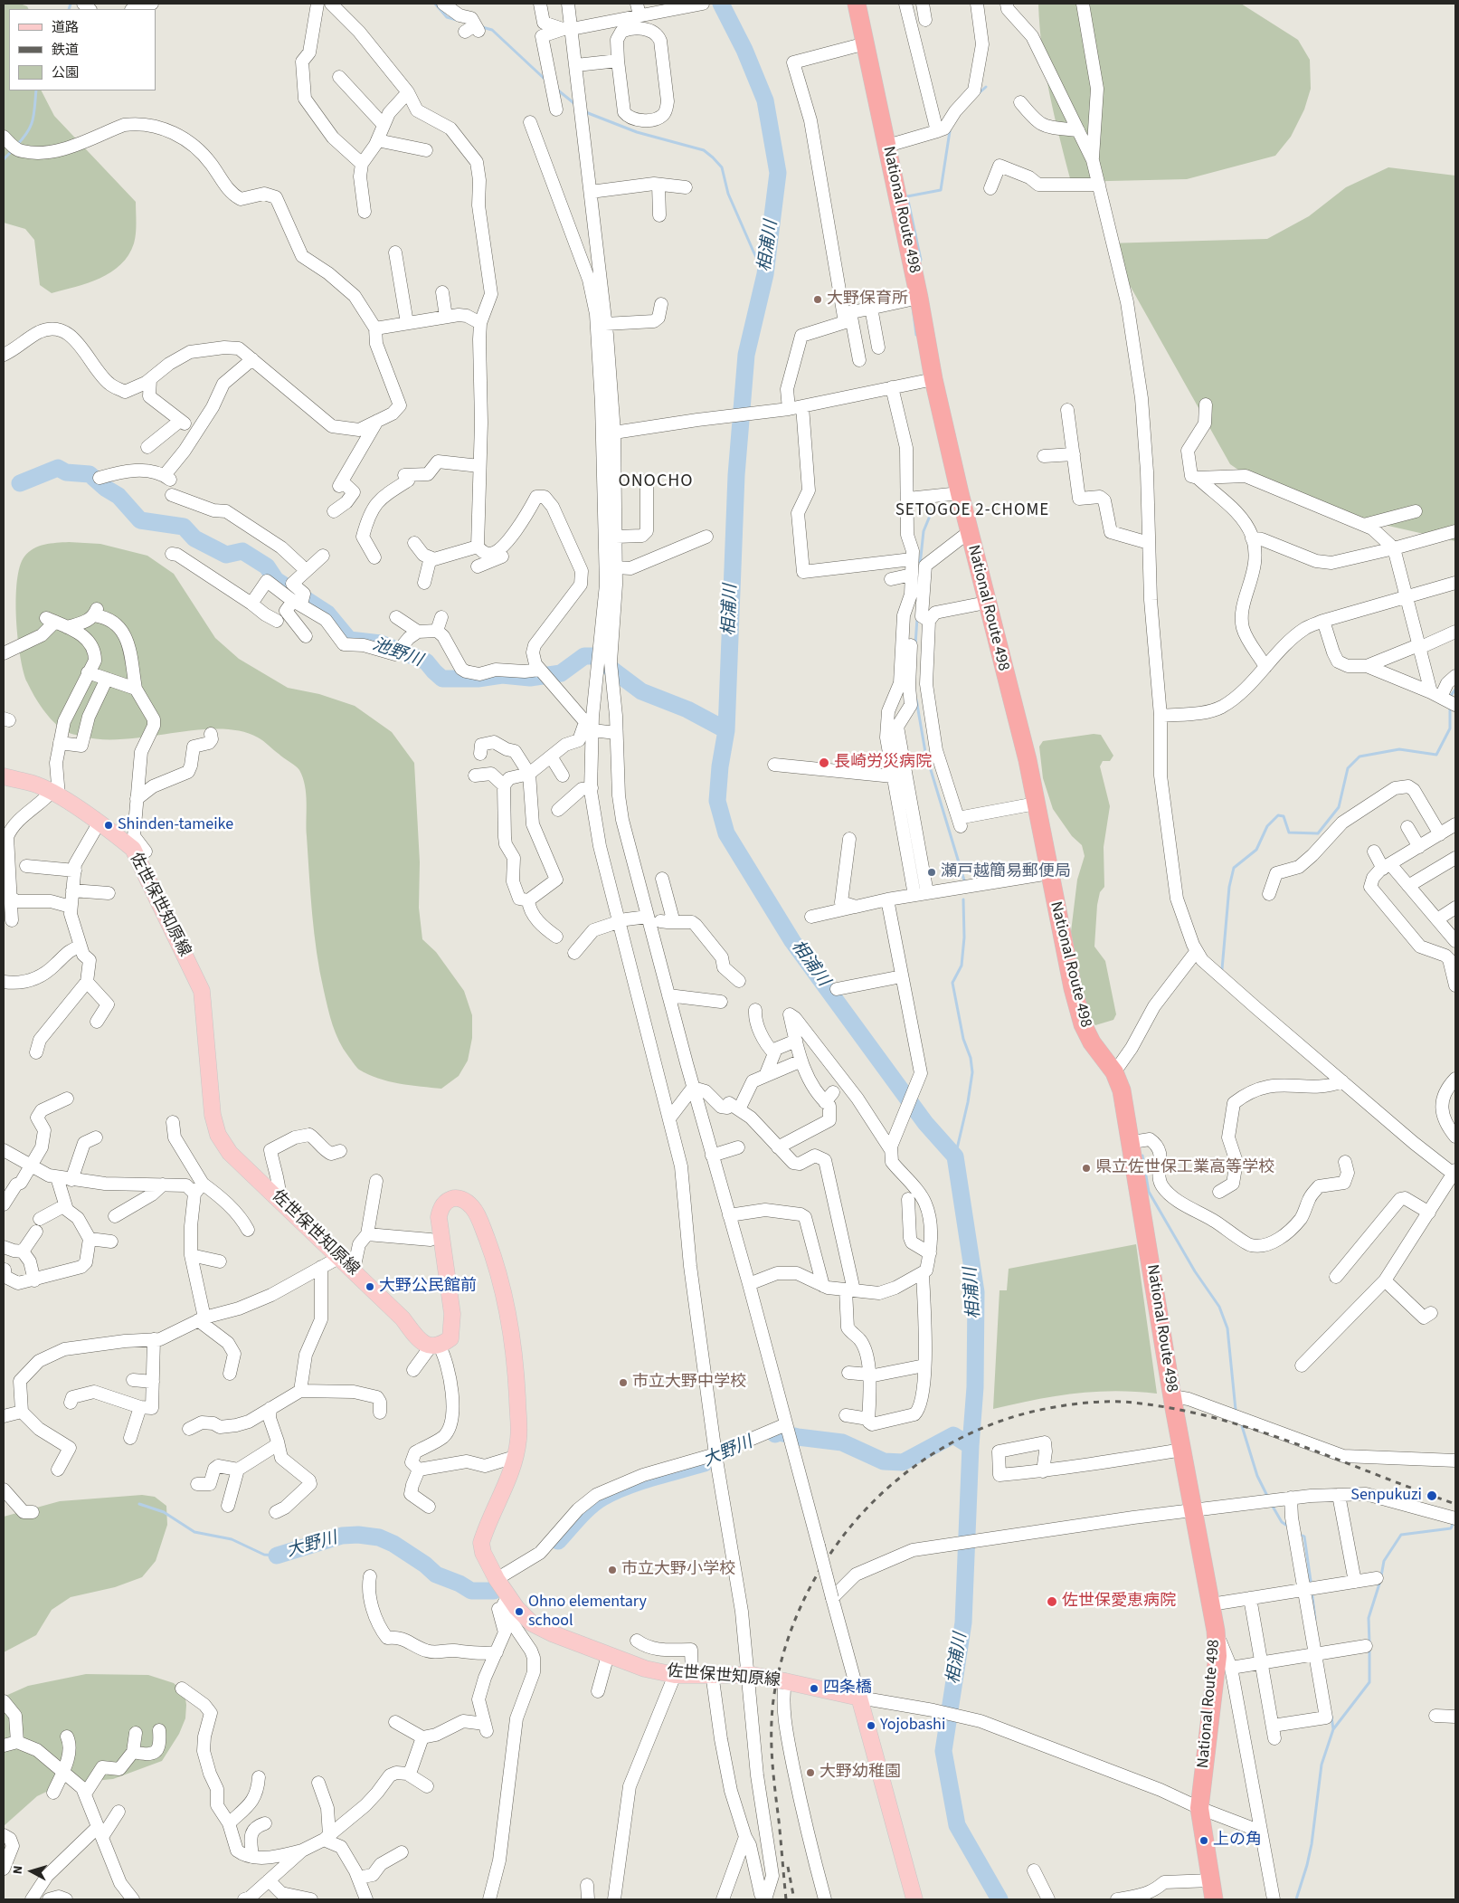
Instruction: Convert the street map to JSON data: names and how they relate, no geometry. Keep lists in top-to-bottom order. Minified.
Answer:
{"streets":{"highway":["National Route 498"],"main road":["佐世保世知原線"]},"districts":["ONOCHO","SETOGOE 2-CHOME"],"water":["相浦川","池野川","大野川"],"places":["大野保育所","長崎労災病院","Shinden-tameike","瀬戸越簡易郵便局","県立佐世保工業高等学校","大野公民館前","市立大野中学校","Senpukuzi","市立大野小学校","佐世保愛恵病院","Ohno elementary school","四条橋","Yojobashi","大野幼稚園","上の角"],"legend":["道路","鉄道","公園"],"north":"left"}
